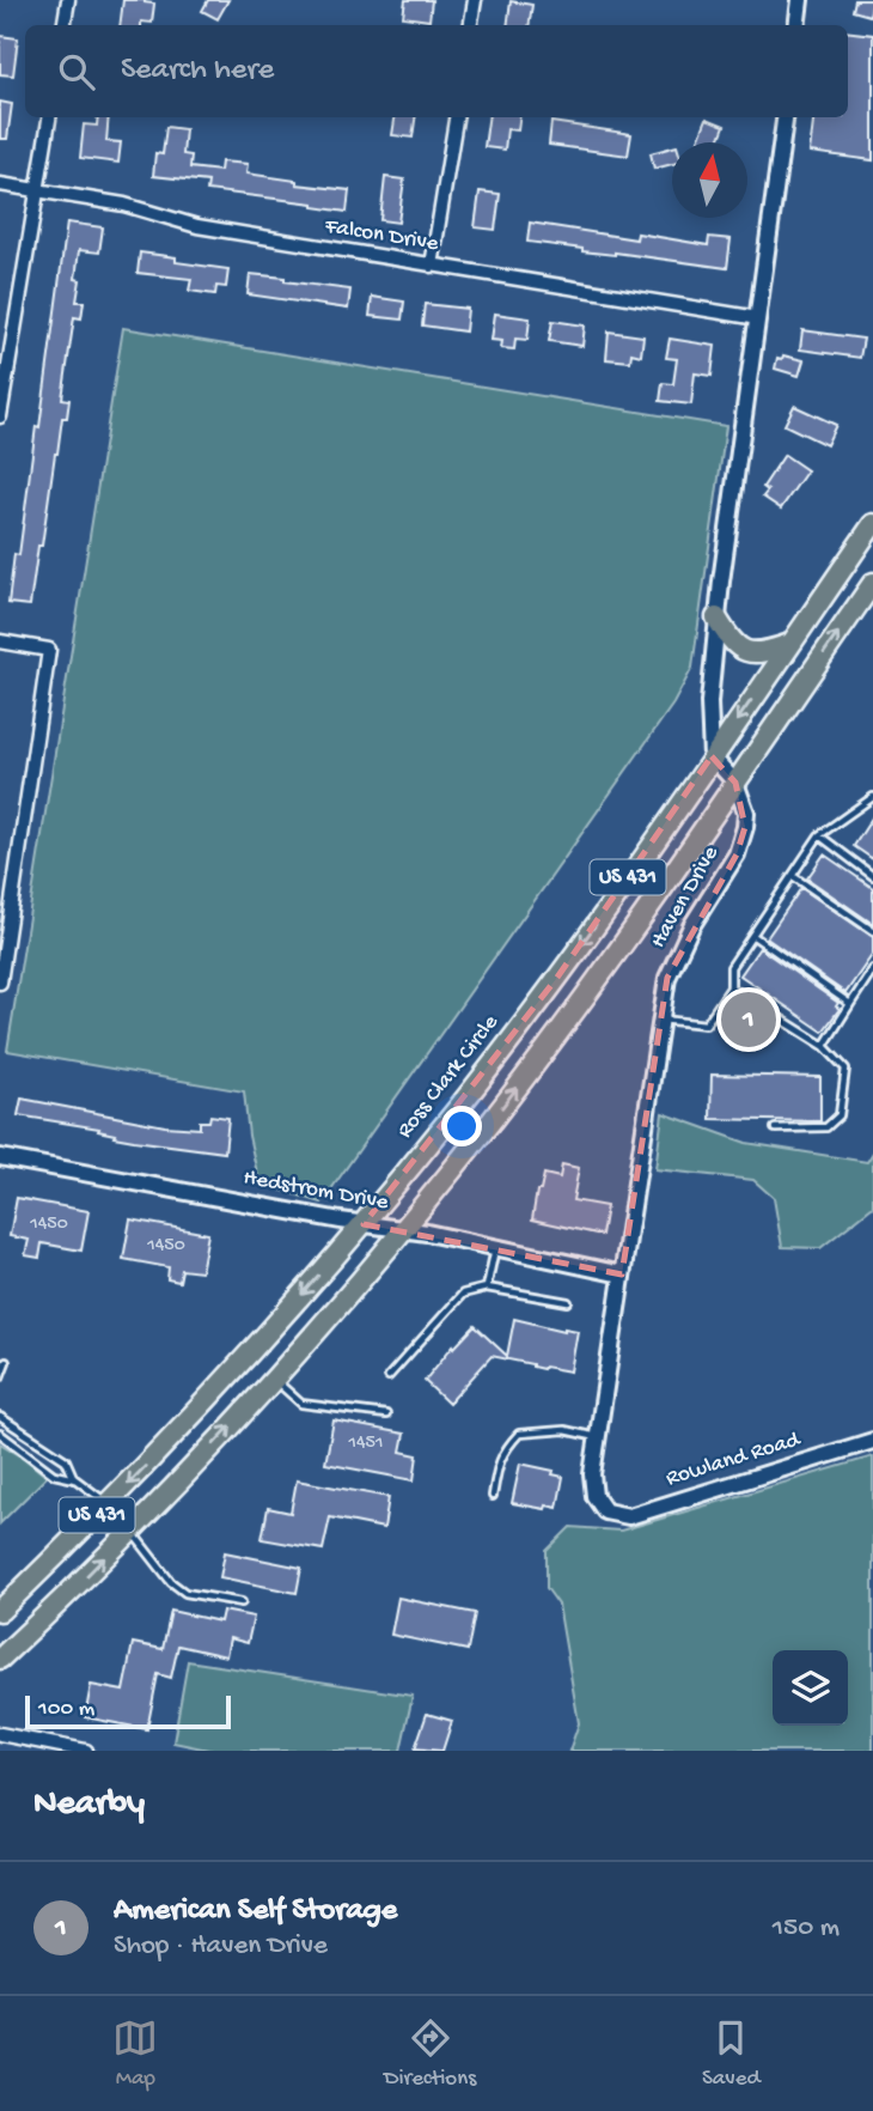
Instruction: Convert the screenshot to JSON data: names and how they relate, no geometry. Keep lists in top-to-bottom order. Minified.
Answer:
{"streets":{"highway":["US 431","Ross Clark Circle"],"street":["Falcon Drive","Haven Drive","Hedstrom Drive","Rowland Road"]},"crossings":[["US 431","Haven Drive"],["US 431","Hedstrom Drive"],["Haven Drive","Ross Clark Circle"],["Haven Drive","Hedstrom Drive"],["Haven Drive","Rowland Road"],["Ross Clark Circle","Hedstrom Drive"]],"house_numbers":["1450","1450","1451"],"scale_bar":"100 m","north":"top","page":{"search":"Search here","pins":"1","scale":"100 m","heading":"Nearby","list":[{"mark":"1","name":"American Self Storage","note":"Shop · Haven Drive","value":"150 m"}],"nav":["Map","Directions","Saved"]}}
